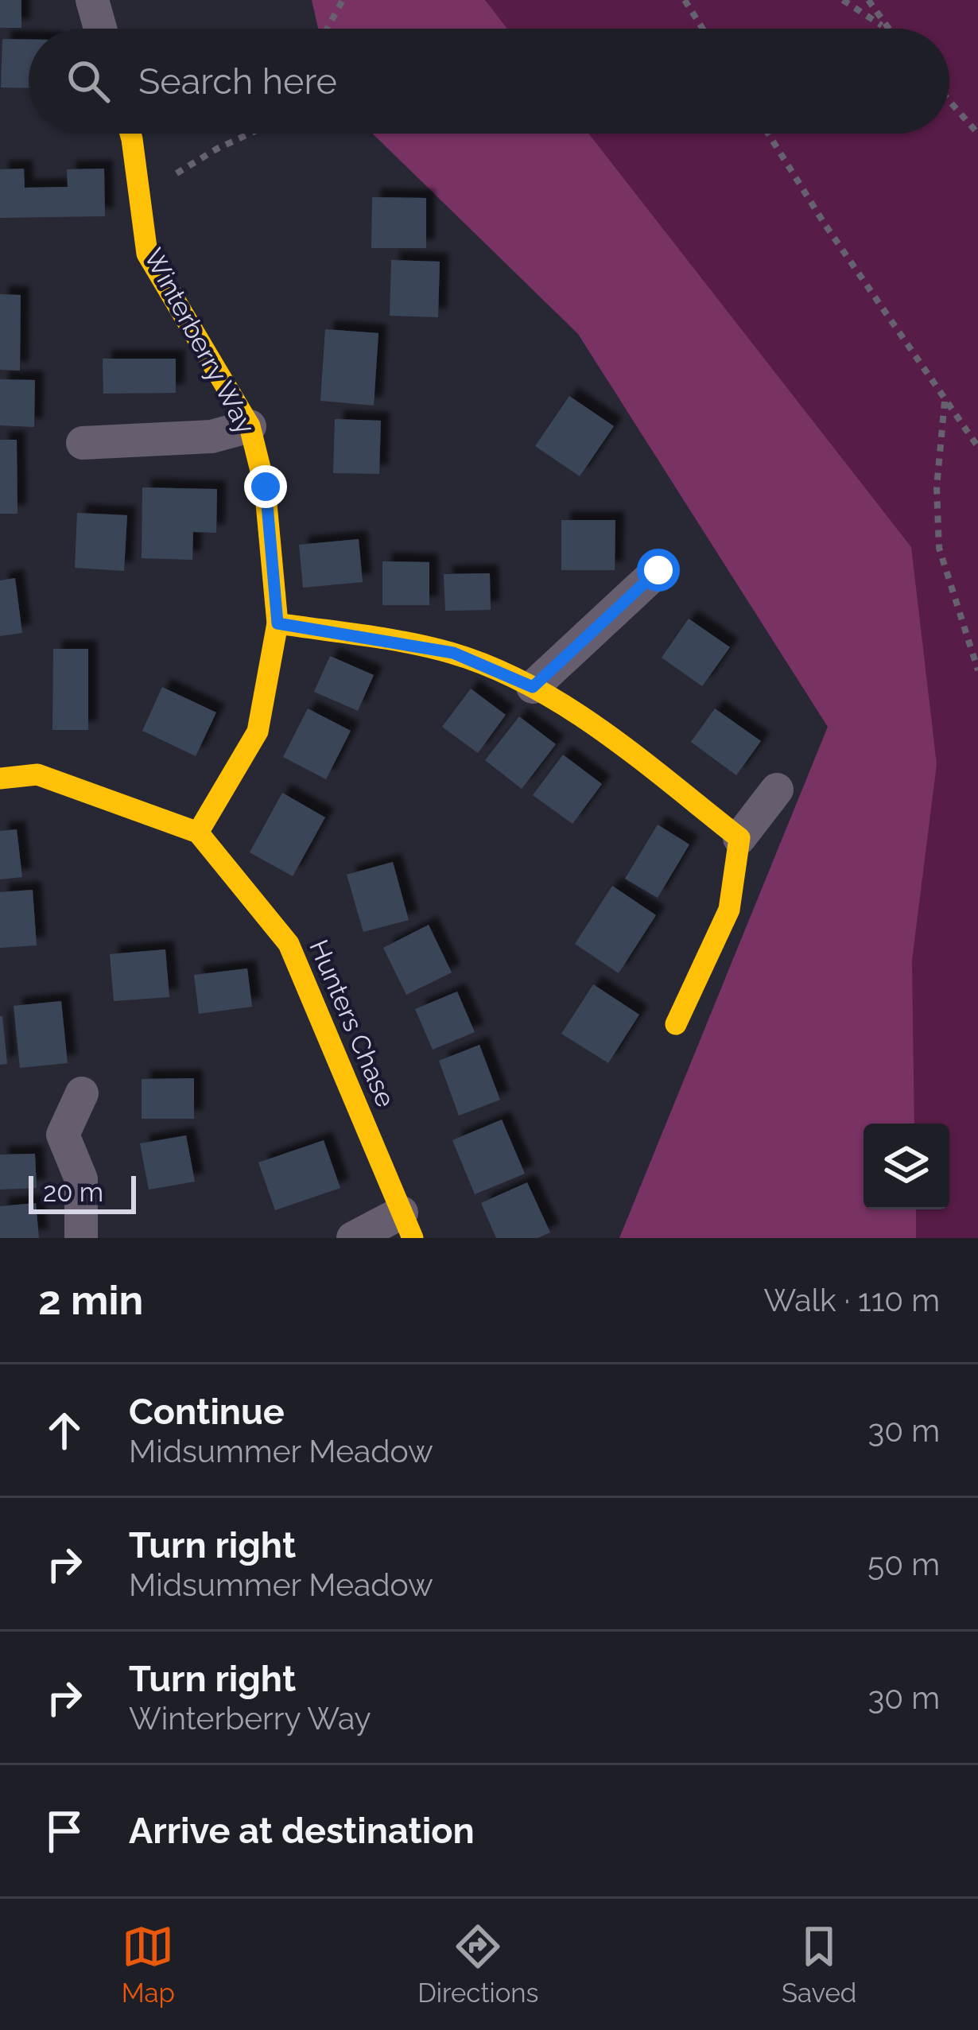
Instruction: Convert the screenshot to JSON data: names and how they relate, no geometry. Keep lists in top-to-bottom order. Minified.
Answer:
{"streets":{"street":["Winterberry Way","Hunters Chase"]},"crossings":[["Winterberry Way","Hunters Chase"]],"scale_bar":"20 m","page":{"search":"Search here","scale":"20 m","heading":["2 min","Walk · 110 m"],"list":[["Continue","Midsummer Meadow","30 m"],["Turn right","Midsummer Meadow","50 m"],["Turn right","Winterberry Way","30 m"],"Arrive at destination"],"nav":["Map","Directions","Saved"]}}
